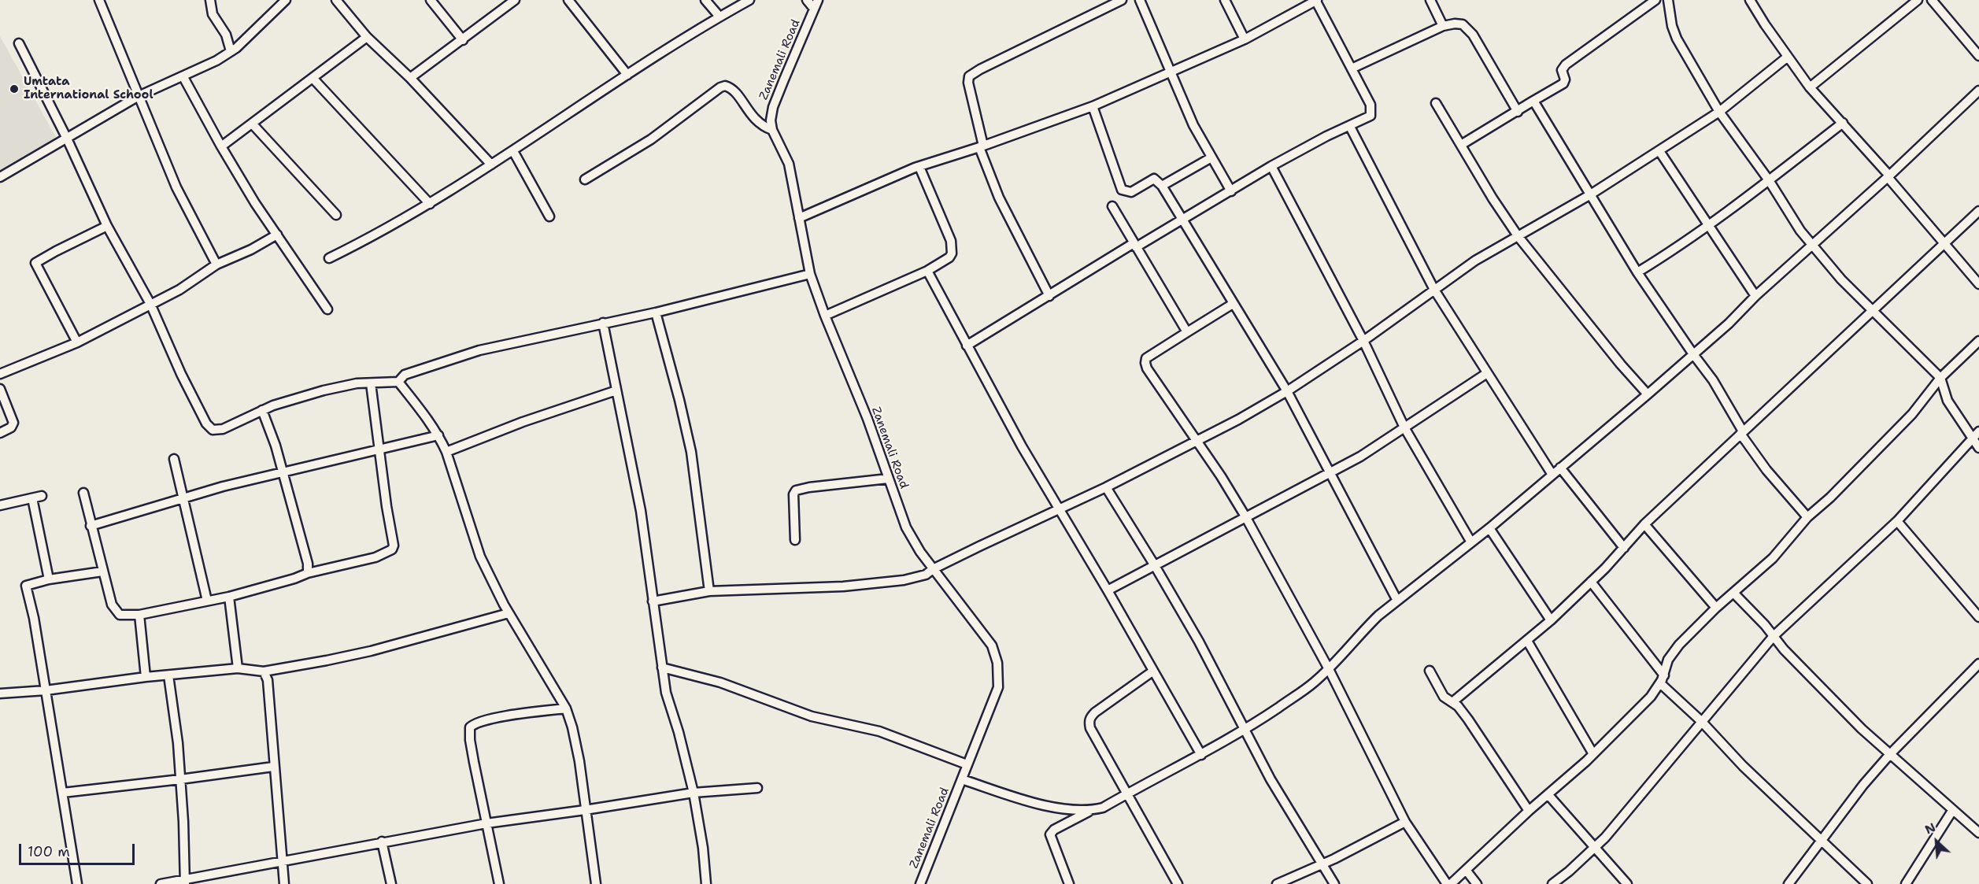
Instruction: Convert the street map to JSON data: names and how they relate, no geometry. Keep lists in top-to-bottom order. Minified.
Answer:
{"streets":{"street":["Zanemali Road"]},"places":["Umtata International School"],"scale_bar":"100 m","north":"top left"}
